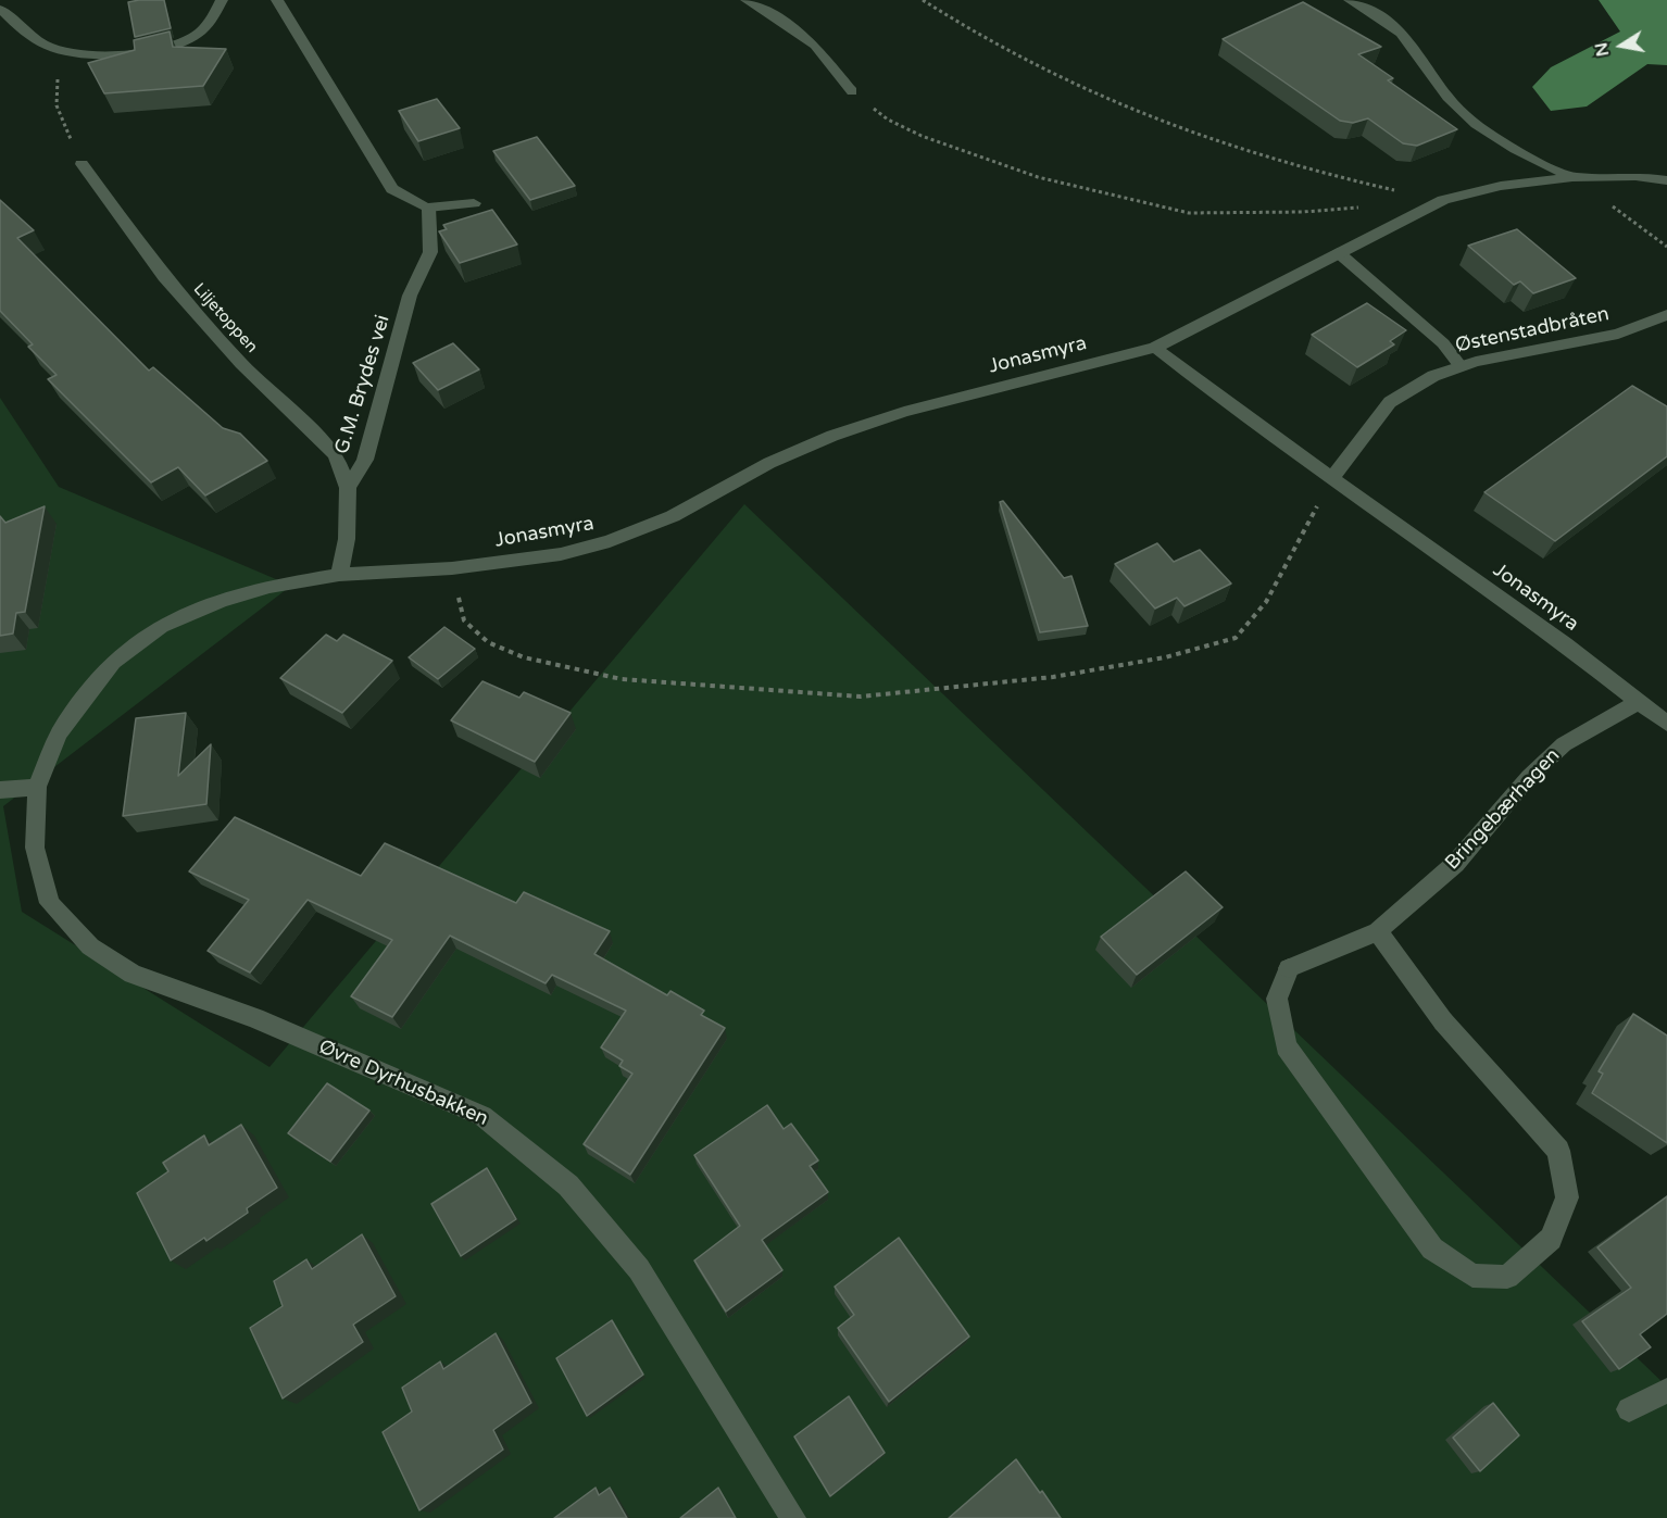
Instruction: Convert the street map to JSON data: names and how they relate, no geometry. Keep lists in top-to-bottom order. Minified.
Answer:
{"streets":{"street":["Liljetoppen","Østenstadbråten","Jonasmyra","G.M. Brydes vei","Bringebærhagen","Øvre Dyrhusbakken"]},"crossings":[["Liljetoppen","G.M. Brydes vei"],["Østenstadbråten","Jonasmyra"],["Jonasmyra","Bringebærhagen"],["Jonasmyra","Øvre Dyrhusbakken"]],"north":"left"}
